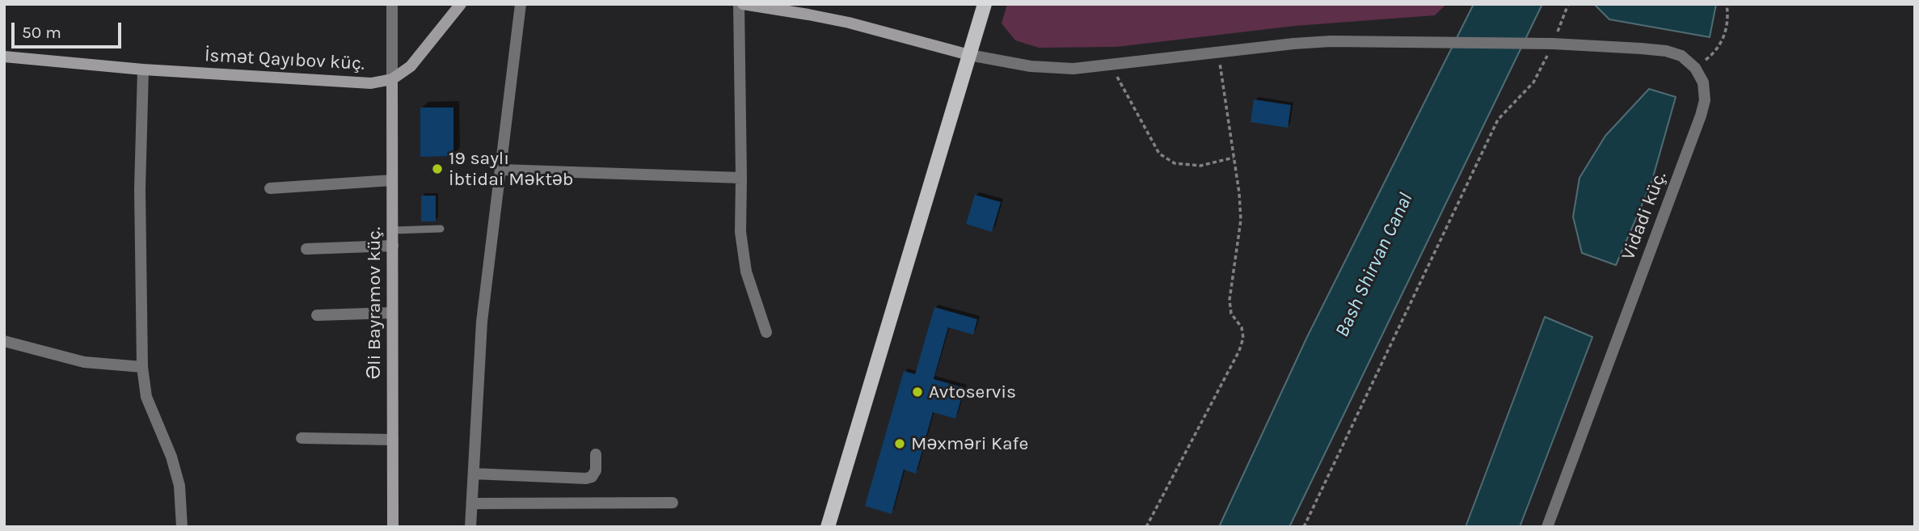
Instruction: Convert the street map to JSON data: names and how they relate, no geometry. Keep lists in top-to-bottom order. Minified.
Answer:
{"streets":{"street":["İsmət Qayıbov küç.","Vidadi küç.","Əli Bayramov küç."]},"crossings":[["İsmət Qayıbov küç.","Əli Bayramov küç."]],"water":["Bash Shirvan Canal"],"places":["19 saylı İbtidai Məktəb","Avtoservis","Məxməri Kafe"],"scale_bar":"50 m"}
